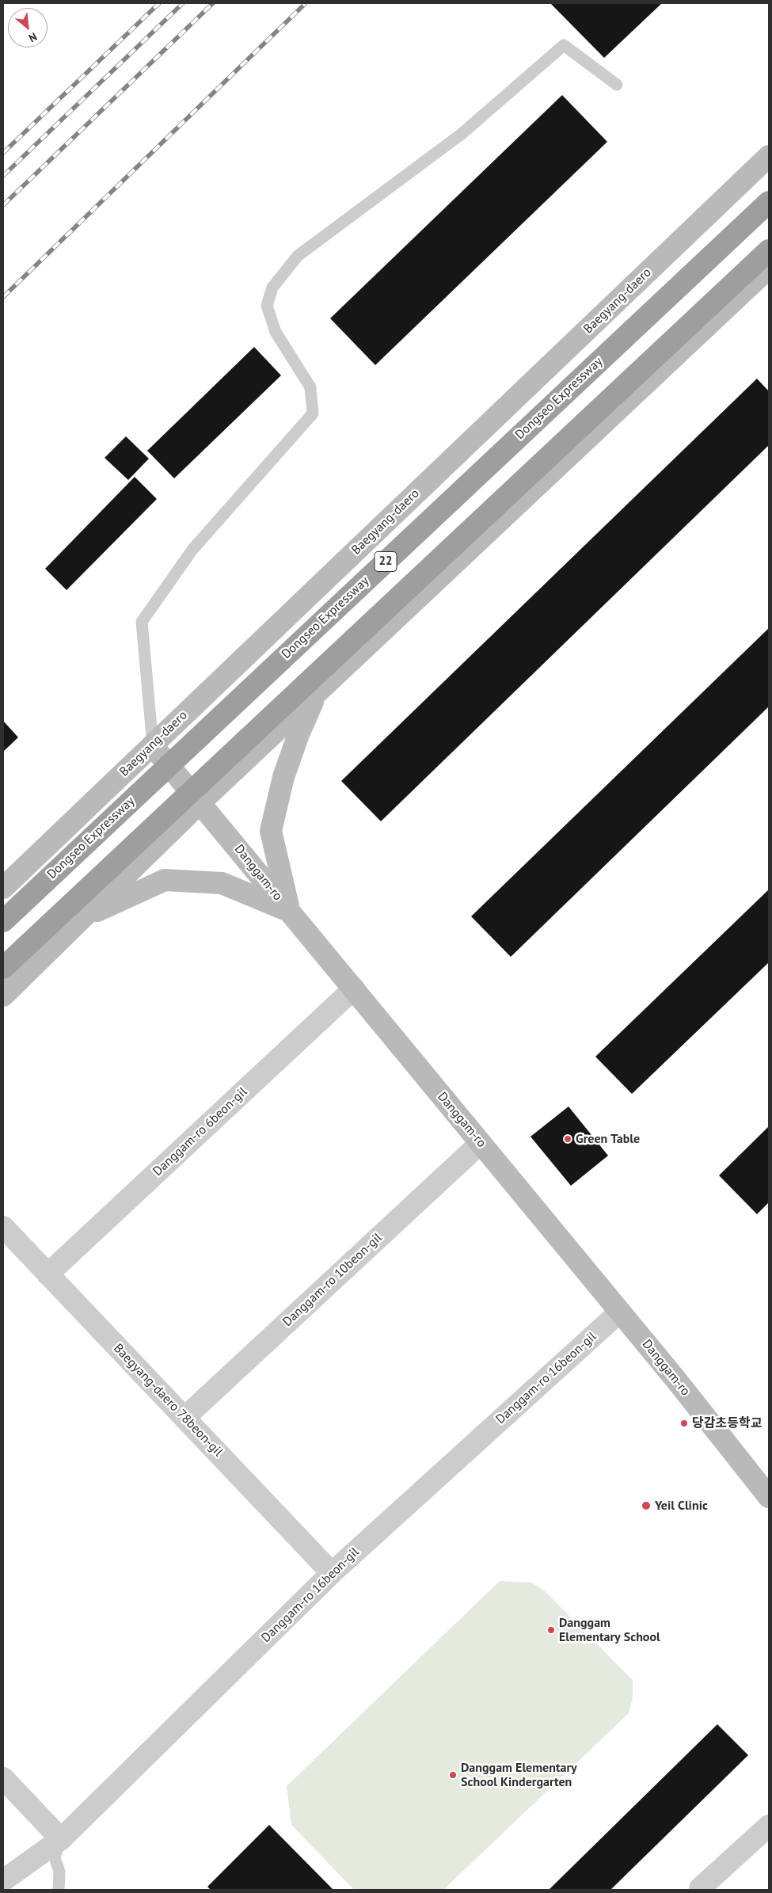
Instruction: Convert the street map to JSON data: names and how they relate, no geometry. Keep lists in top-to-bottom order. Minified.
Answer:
{"streets":{"highway":["Dongseo Expressway","22"],"main road":["Baegyang-daero","Danggam-ro"],"street":["Danggam-ro 6beon-gil","Danggam-ro 10beon-gil","Danggam-ro 16beon-gil","Baegyang-daero 78beon-gil"]},"crossings":[["Baegyang-daero","Danggam-ro"],["Danggam-ro","Danggam-ro 6beon-gil"],["Danggam-ro","Danggam-ro 10beon-gil"],["Danggam-ro","Danggam-ro 16beon-gil"],["Danggam-ro 6beon-gil","Baegyang-daero 78beon-gil"],["Danggam-ro 10beon-gil","Baegyang-daero 78beon-gil"],["Danggam-ro 16beon-gil","Baegyang-daero 78beon-gil"]],"places":["Green Table","당감초등학교","Yeil Clinic","Danggam Elementary School","Danggam Elementary School Kindergarten"],"north":"bottom right"}
